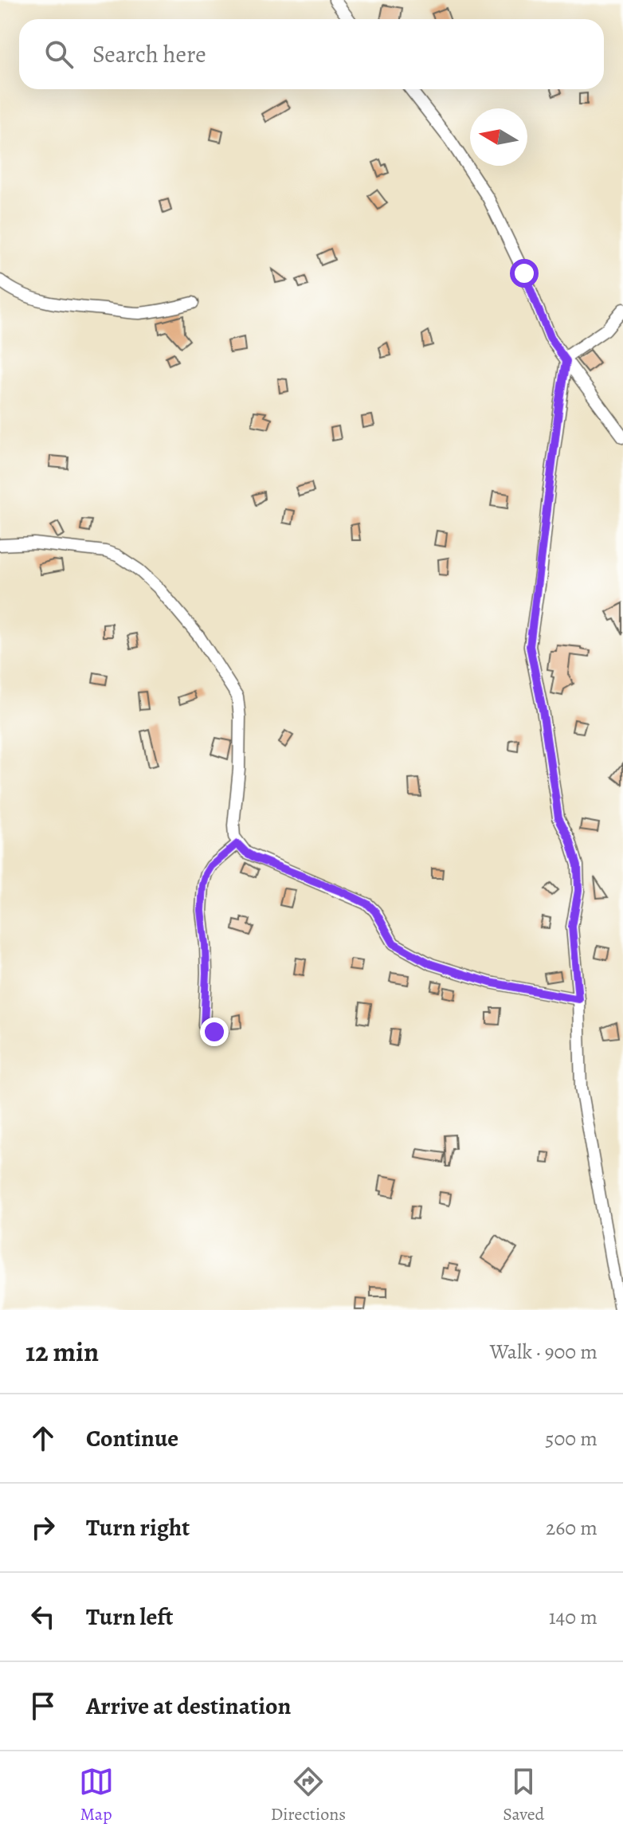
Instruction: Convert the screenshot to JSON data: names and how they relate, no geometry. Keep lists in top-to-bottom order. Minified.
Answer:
{"north":"left","page":{"search":"Search here","heading":["12 min","Walk · 900 m"],"list":[["Continue","500 m"],["Turn right","260 m"],["Turn left","140 m"],"Arrive at destination"],"nav":["Map","Directions","Saved"]}}
